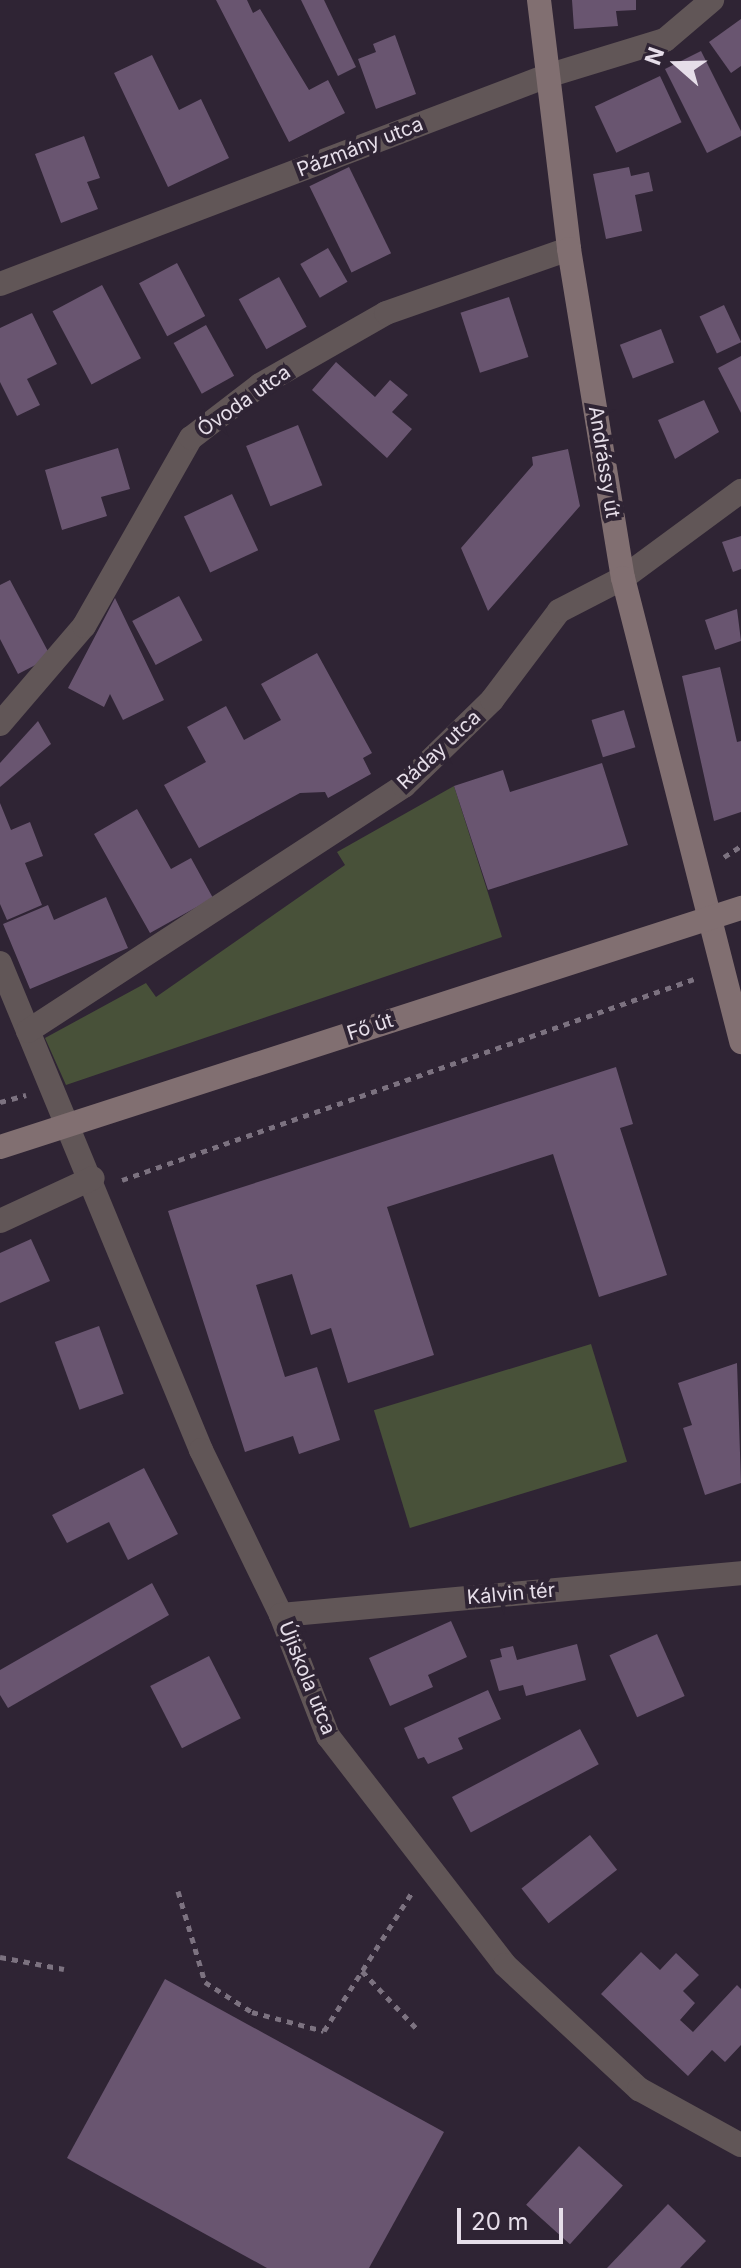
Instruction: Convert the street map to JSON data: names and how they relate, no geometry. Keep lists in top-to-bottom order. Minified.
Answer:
{"streets":{"main road":["Andrássy út","Fő út"],"street":["Pázmány utca","Óvoda utca","Ráday utca","Kálvin tér","Újiskola utca"]},"crossings":[["Pázmány utca","Andrássy út"],["Óvoda utca","Andrássy út"],["Andrássy út","Ráday utca"],["Andrássy út","Fő út"],["Ráday utca","Újiskola utca"],["Fő út","Újiskola utca"],["Kálvin tér","Újiskola utca"]],"scale_bar":"20 m","north":"left"}
